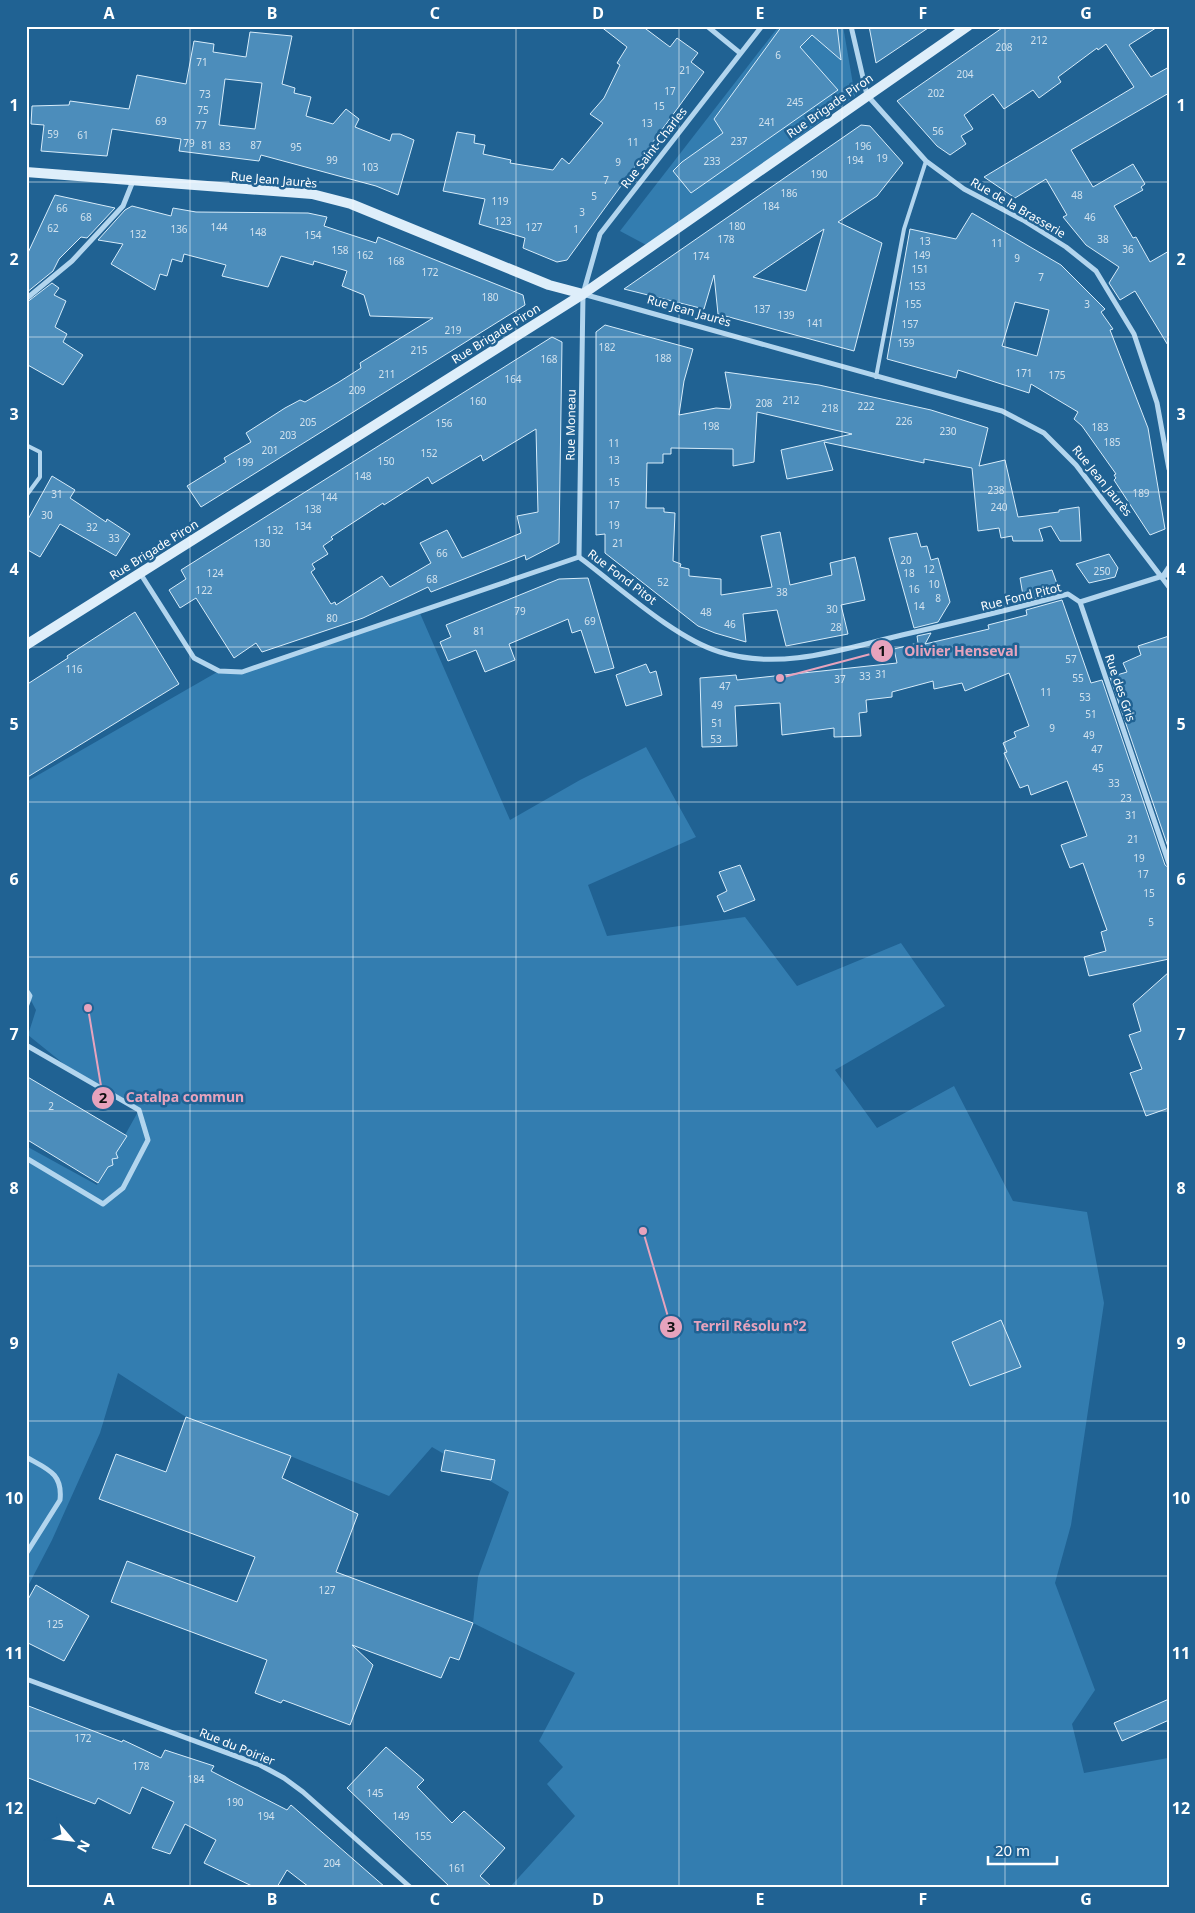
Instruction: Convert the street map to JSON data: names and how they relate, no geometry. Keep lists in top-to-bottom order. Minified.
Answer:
{"streets":{"street":["Rue Brigade Piron","Rue Saint-Charles","Rue Jean Jaurès","Rue de la Brasserie","Rue Moneau","Rue Fond Pitot","Rue des Gris","Rue du Poirier"]},"crossings":[["Rue Brigade Piron","Rue Saint-Charles"],["Rue Brigade Piron","Rue Jean Jaurès"],["Rue Brigade Piron","Rue de la Brasserie"],["Rue Brigade Piron","Rue Moneau"],["Rue Brigade Piron","Rue Fond Pitot"],["Rue Saint-Charles","Rue Jean Jaurès"],["Rue Saint-Charles","Rue Moneau"],["Rue Jean Jaurès","Rue Moneau"],["Rue Moneau","Rue Fond Pitot"],["Rue Fond Pitot","Rue des Gris"]],"places":["Olivier Henseval","Catalpa commun","Terril Résolu n°2"],"house_numbers":["212","208","6","71","21","204","17","202","73","245","15","75","69","241","13","77","56","59","61","237","11","79","81","87","83","196","95","19","99","194","233","9","103","190","7","186","48","5","119","184","66","3","68","46","123","180","144","127","62","136","1","148","132","154","178","38","13","11","36","158","162","149","174","9","168","151","172","7","153","180","155","3","137","139","141","157","219","159","182","215","188","168","171","211","175","164","209","212","160","208","222","218","226","205","156","198","183","230","203","185","11","201","152","13","150","199","148","15","238","189","31","144","17","240","138","30","19","134","32","132","33","130","21","66","20","12","250","124","18","68","52","10","16","122","38","8","14","30","79","48","80","69","46","28","81","57","116","31","33","55","37","47","11","53","49","51","51","9","49","53","47","45","33","23","31","21","19","17","15","5","2","127","125","172","178","184","145","190","194","149","155","204","161"],"scale_bar":"20 m","north":"bottom right","grid":{"columns":["A","B","C","D","E","F","G"],"rows":["1","2","3","4","5","6","7","8","9","10","11","12"]}}
